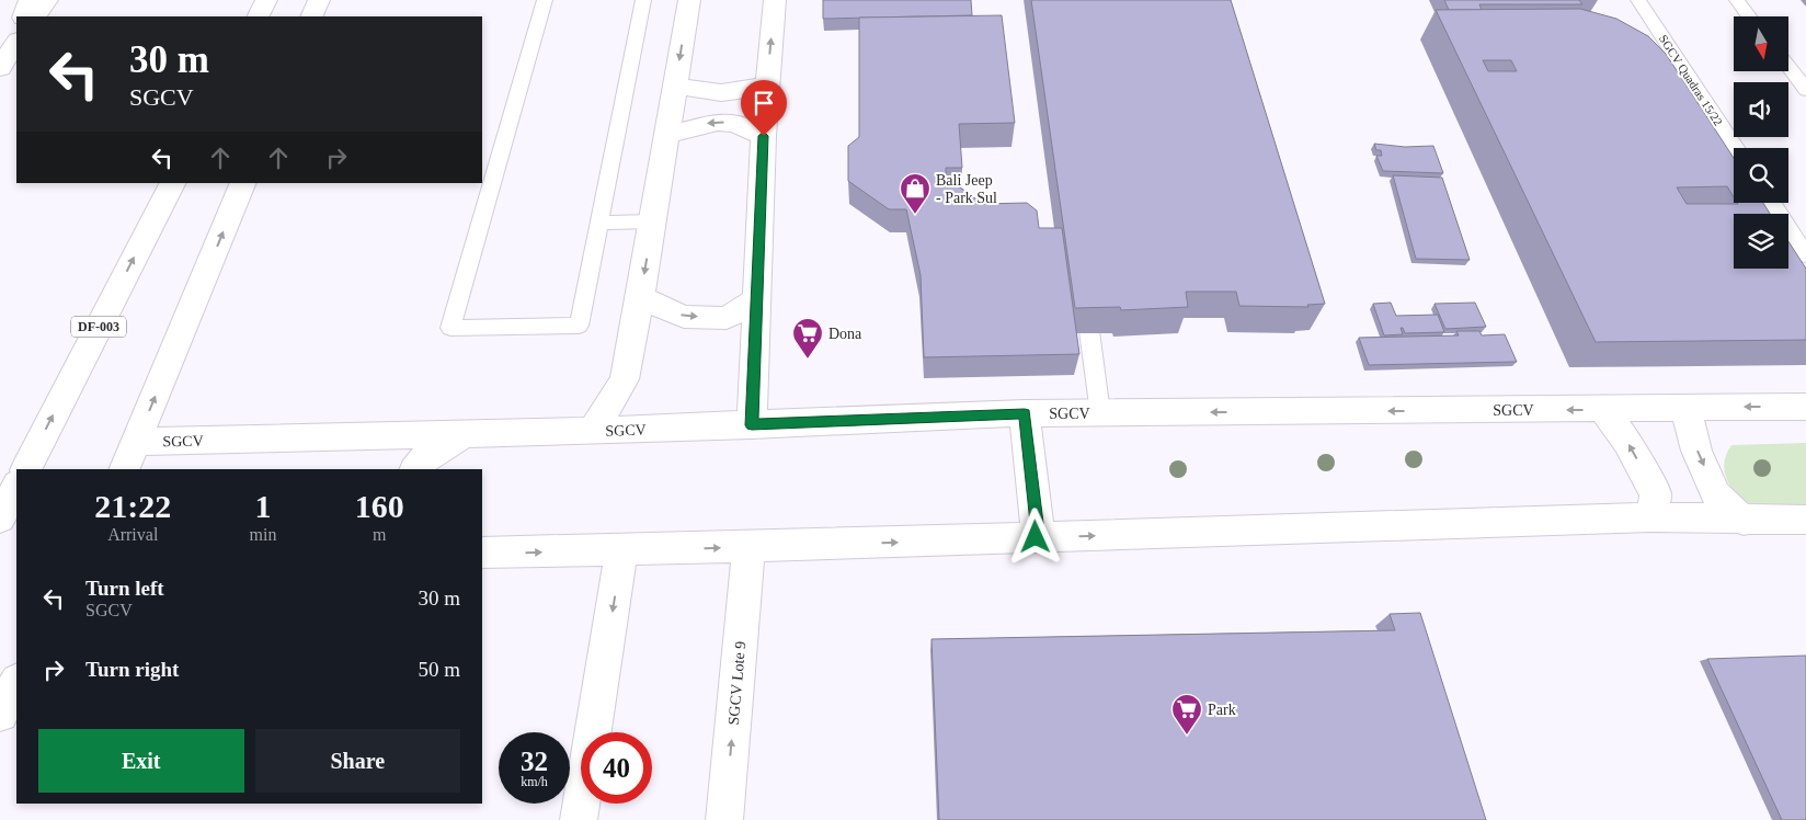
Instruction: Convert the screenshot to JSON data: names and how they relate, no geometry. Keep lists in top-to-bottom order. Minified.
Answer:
{"streets":{"main road":["DF-003","SGCV","SGCV Lote 9"],"lane":["SGCV Quadras 15/22"]},"places":{"shop":["Bali Jeep - Park Sul"],"supermarket":["Dona","Park"]},"north":"bottom","page":{"turn":["30 m","SGCV"],"eta":["21:22","Arrival","1","min","160","m"],"list":[{"name":"Turn left","note":"SGCV","value":"30 m"},{"name":"Turn right","value":"50 m"}],"buttons":["Exit","Share"],"speed":"32 km/h","limit":"40"}}
